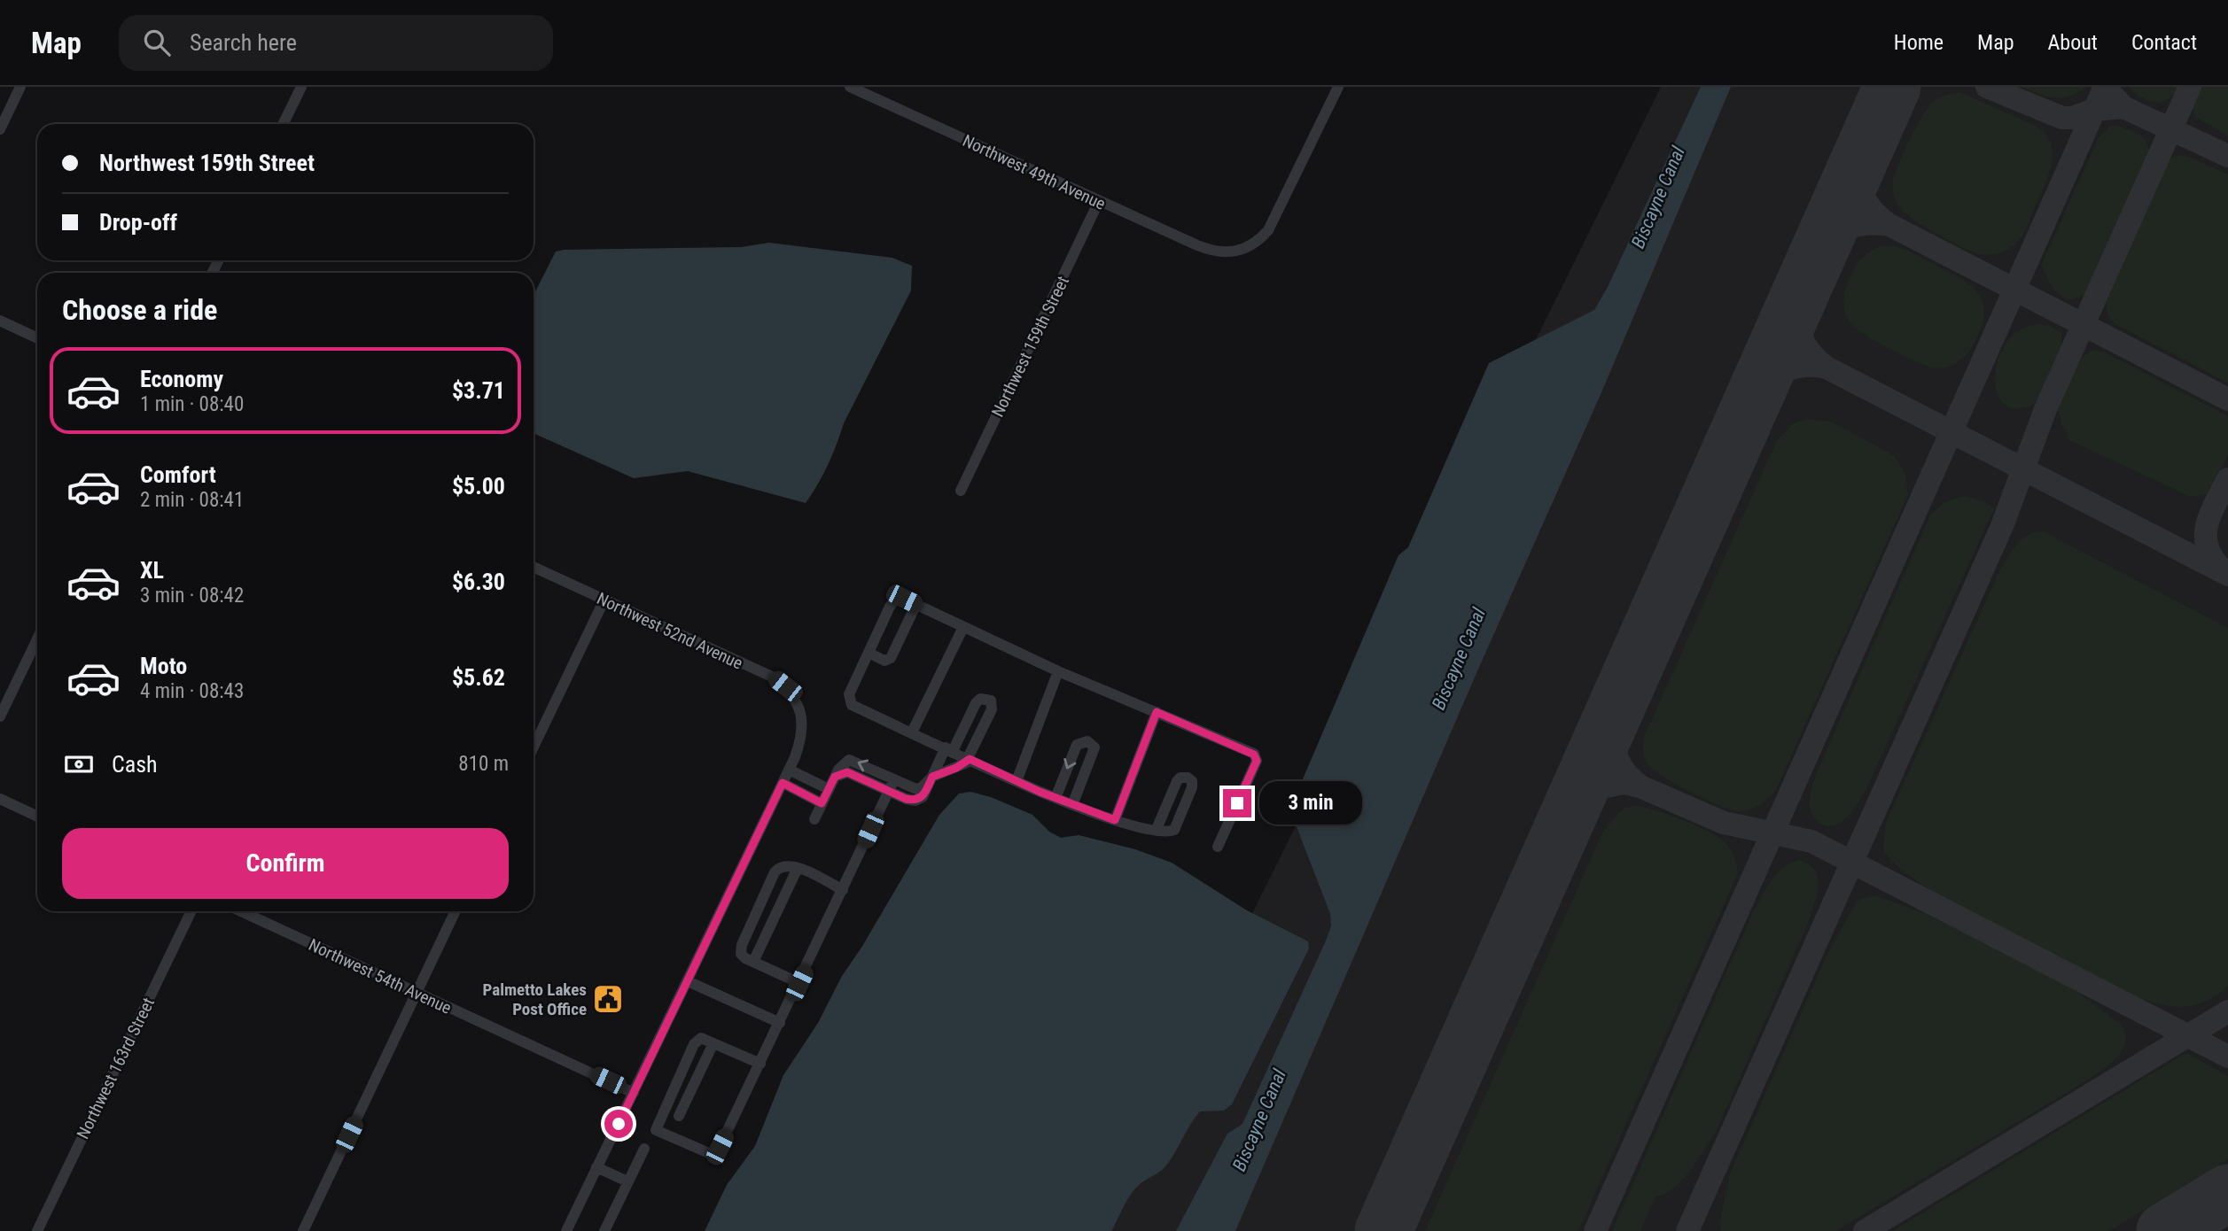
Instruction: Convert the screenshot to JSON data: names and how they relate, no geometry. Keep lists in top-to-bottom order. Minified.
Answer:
{"streets":{"street":["Northwest 49th Avenue","Northwest 159th Street","Northwest 52nd Avenue","Northwest 54th Avenue","Northwest 163rd Street"]},"crossings":[["Northwest 49th Avenue","Northwest 159th Street"]],"water":["Biscayne Canal"],"places":{"public building":["Palmetto Lakes Post Office"]},"page":{"header":"Map","search":"Search here","nav":["Home","Map","About","Contact"],"banner":["Northwest 159th Street","Drop-off"],"heading":"Choose a ride","list":[{"name":"Economy","note":"1 min · 08:40","value":"$3.71"},{"name":"Comfort","note":"2 min · 08:41","value":"$5.00"},{"name":"XL","note":"3 min · 08:42","value":"$6.30"},{"name":"Moto","note":"4 min · 08:43","value":"$5.62"}],"pay":["Cash","810 m"],"bubble":"3 min","buttons":"Confirm"}}
